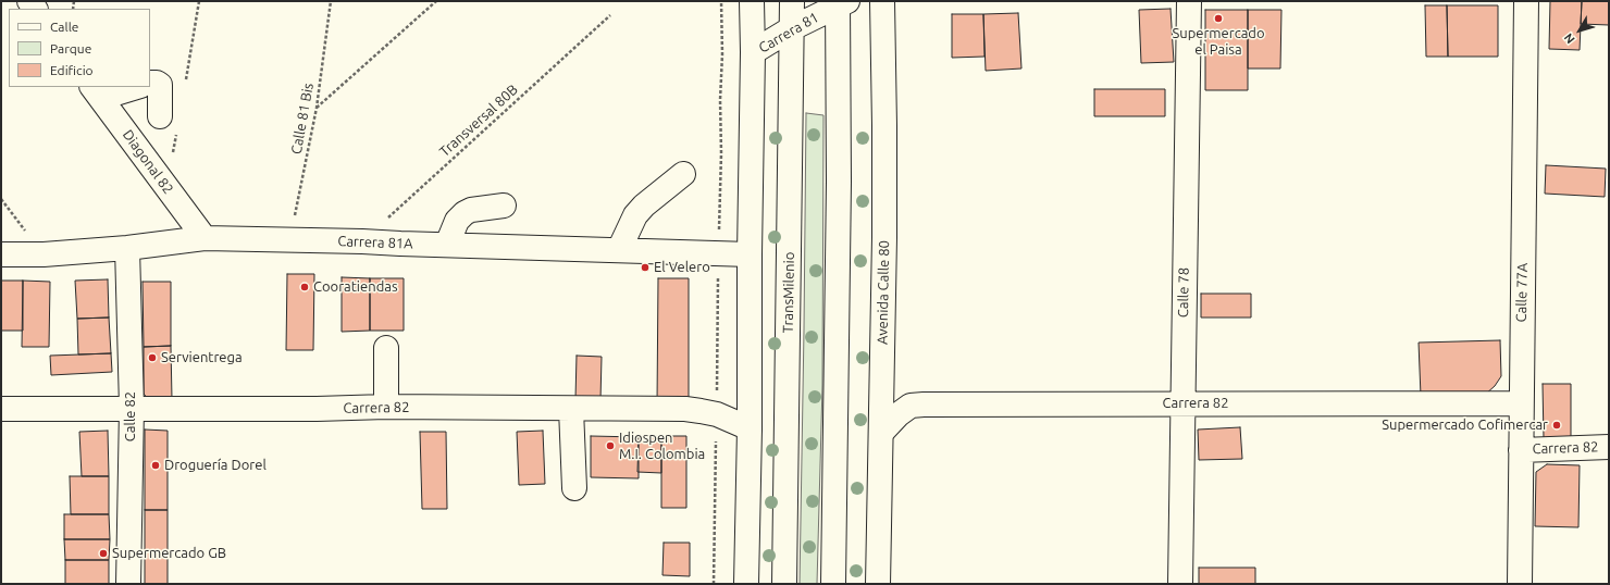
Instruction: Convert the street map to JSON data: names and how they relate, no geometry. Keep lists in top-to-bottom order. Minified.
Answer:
{"streets":{"main road":["Carrera 81","Diagonal 82","Carrera 81A","TransMilenio","Avenida Calle 80","Calle 78","Calle 77A","Carrera 82","Calle 82"],"path":["Calle 81 Bis","Transversal 80B"]},"crossings":[["Carrera 81","TransMilenio"],["Calle 81 Bis","Carrera 81A"],["Transversal 80B","Carrera 81A"],["Diagonal 82","Carrera 81A"],["Carrera 81A","Calle 82"],["Avenida Calle 80","Carrera 82"],["Calle 78","Carrera 82"],["Calle 77A","Carrera 82"],["Carrera 82","Calle 82"]],"places":["Supermercado el Paisa","El Velero","Cooratiendas","Servientrega","Supermercado Cofimercar","Idiospen M.I. Colombia","Droguería Dorel","Supermercado GB"],"legend":["Calle","Parque","Edificio"],"north":"bottom left"}
